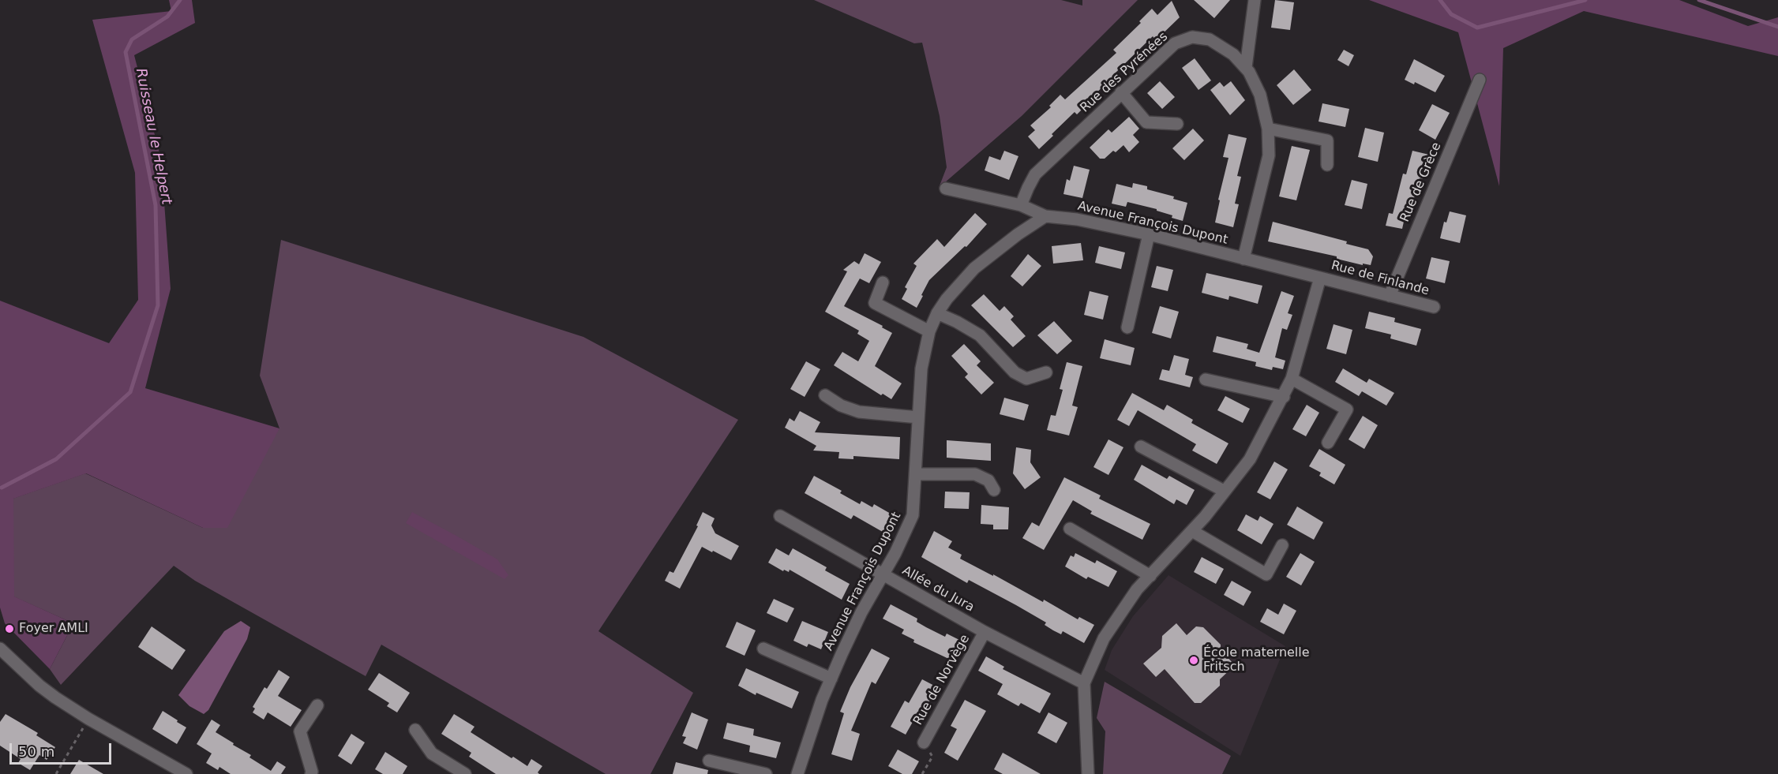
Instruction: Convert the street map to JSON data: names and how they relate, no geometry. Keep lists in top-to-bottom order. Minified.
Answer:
{"streets":{"street":["Rue des Pyrénées","Rue de Grèce","Avenue François Dupont","Rue de Finlande","Allée du Jura","Rue de Norvège"]},"crossings":[["Rue des Pyrénées","Avenue François Dupont"],["Rue de Grèce","Rue de Finlande"],["Avenue François Dupont","Rue de Finlande"],["Avenue François Dupont","Allée du Jura"],["Allée du Jura","Rue de Norvège"]],"water":["Ruisseau le Helpert"],"places":["Foyer AMLI","École maternelle Fritsch"],"scale_bar":"50 m"}
